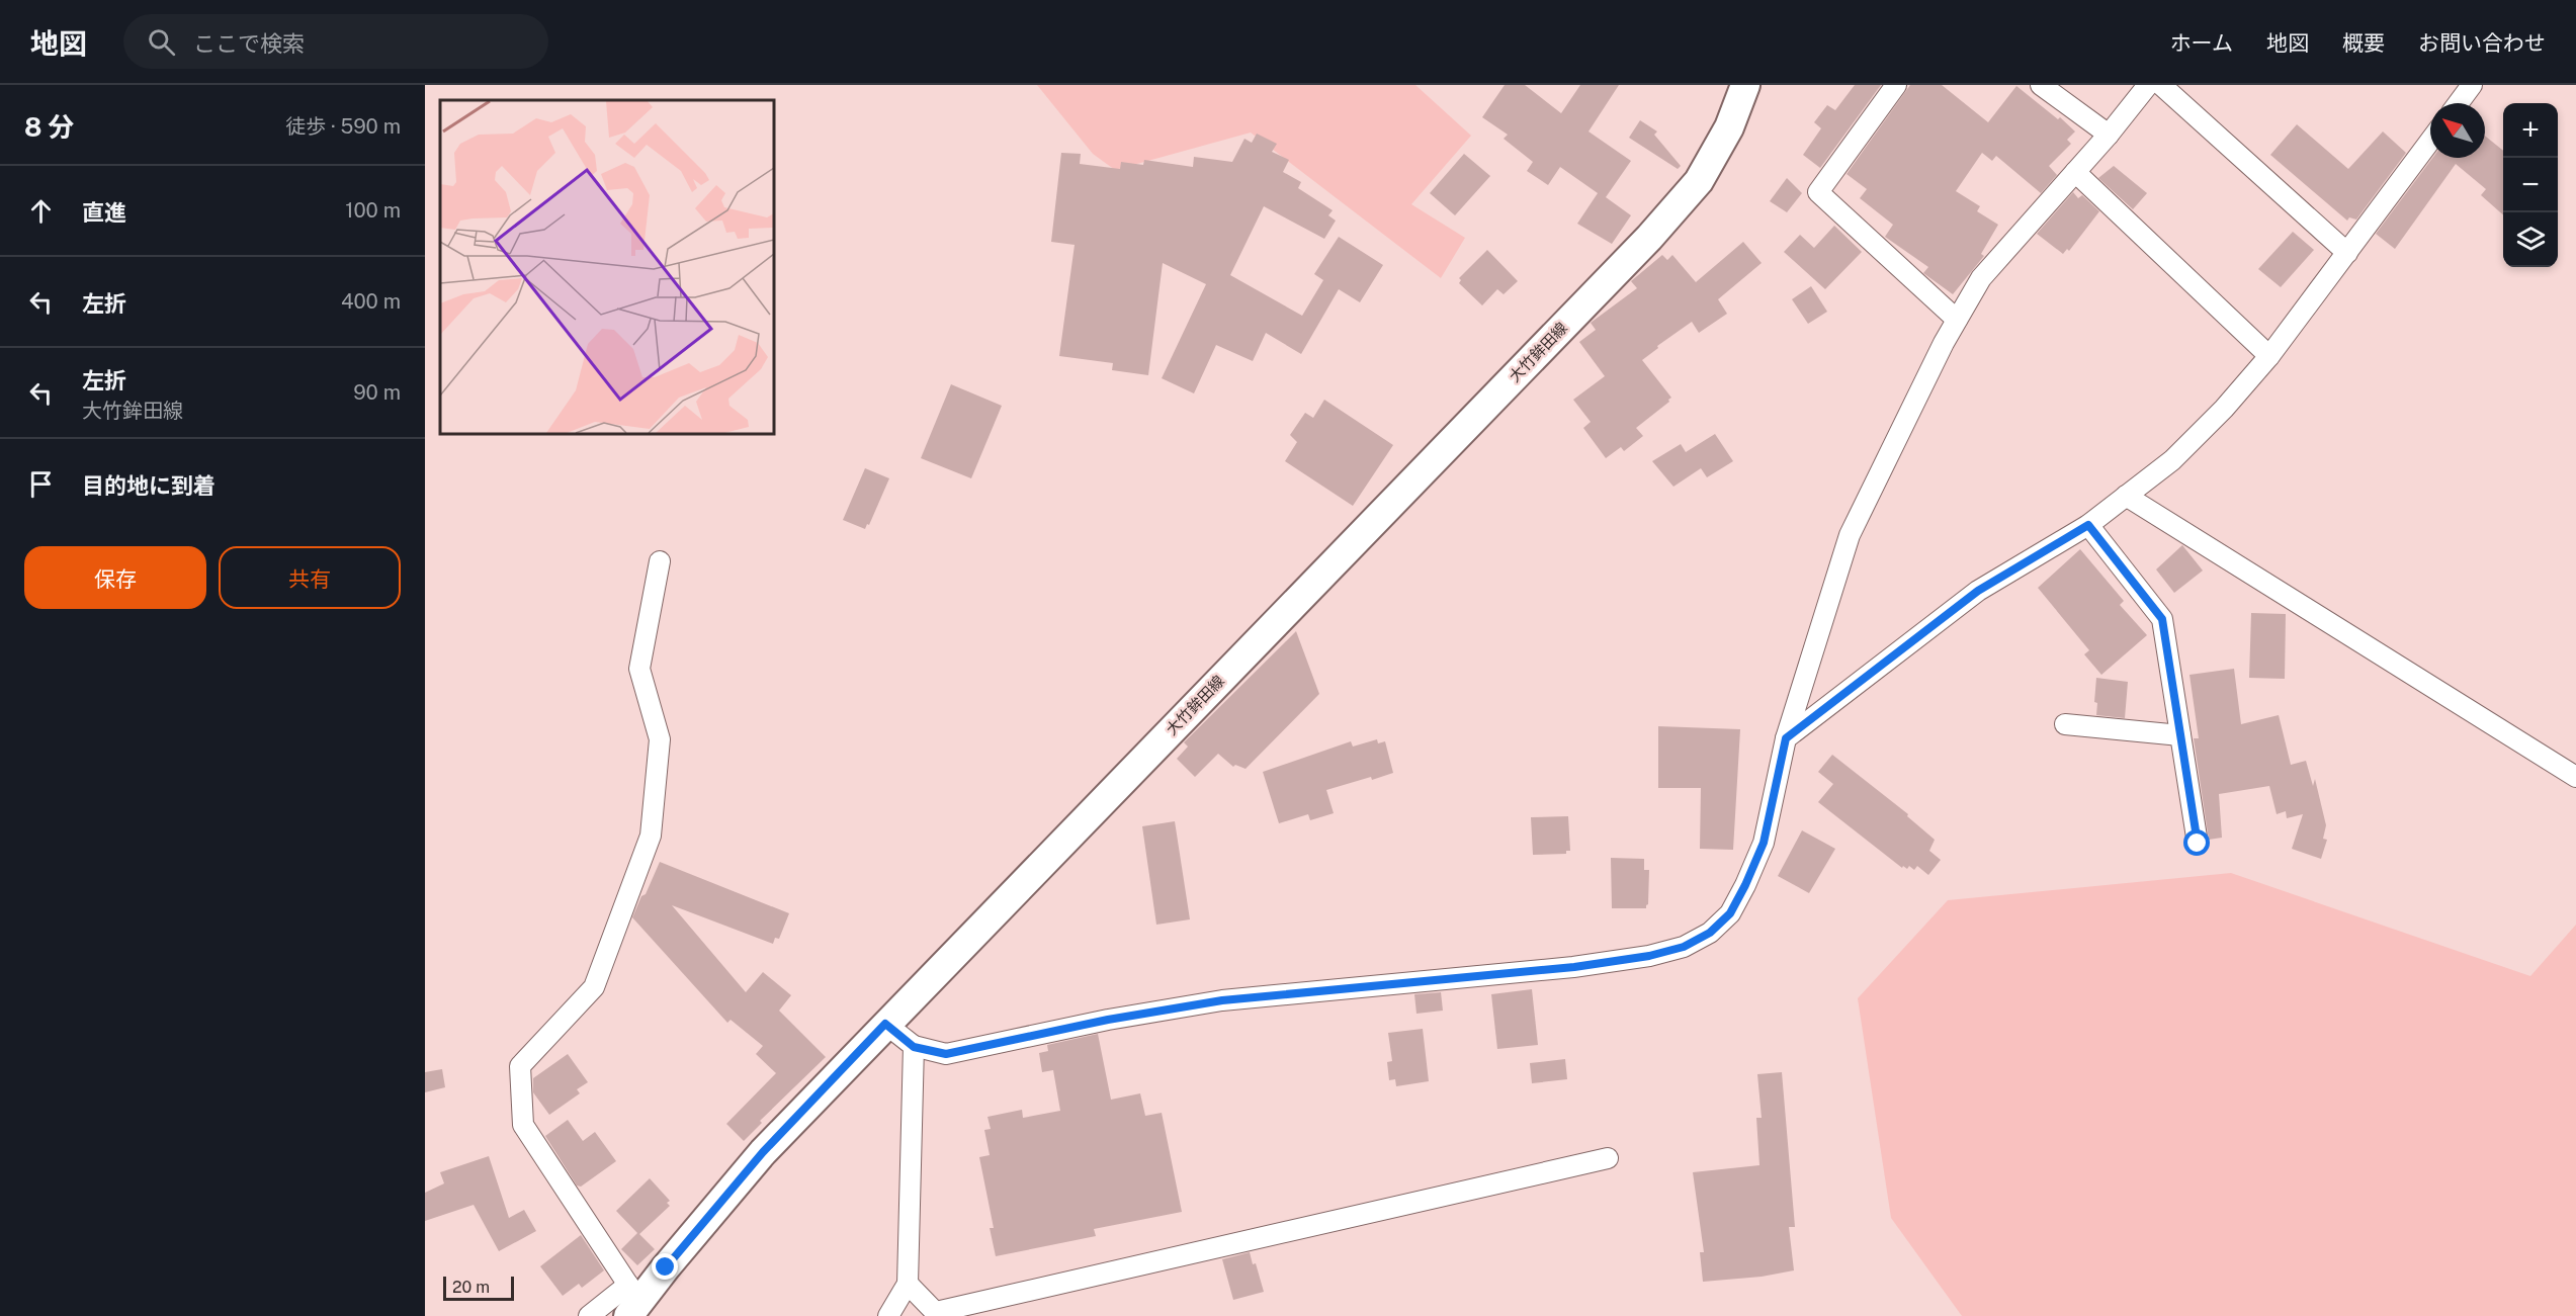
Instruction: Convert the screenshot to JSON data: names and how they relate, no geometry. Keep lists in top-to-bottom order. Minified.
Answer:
{"streets":{"main road":["大竹鉾田線"]},"scale_bar":"20 m","north":"top left","page":{"header":"地図","search":"ここで検索","nav":["ホーム","地図","概要","お問い合わせ"],"heading":["8 分","徒歩 · 590 m"],"map_buttons":["+","−"],"list":[["直進","100 m"],["左折","400 m"],["左折","大竹鉾田線","90 m"],"目的地に到着"],"buttons":["保存","共有"],"scale":"20 m"}}
